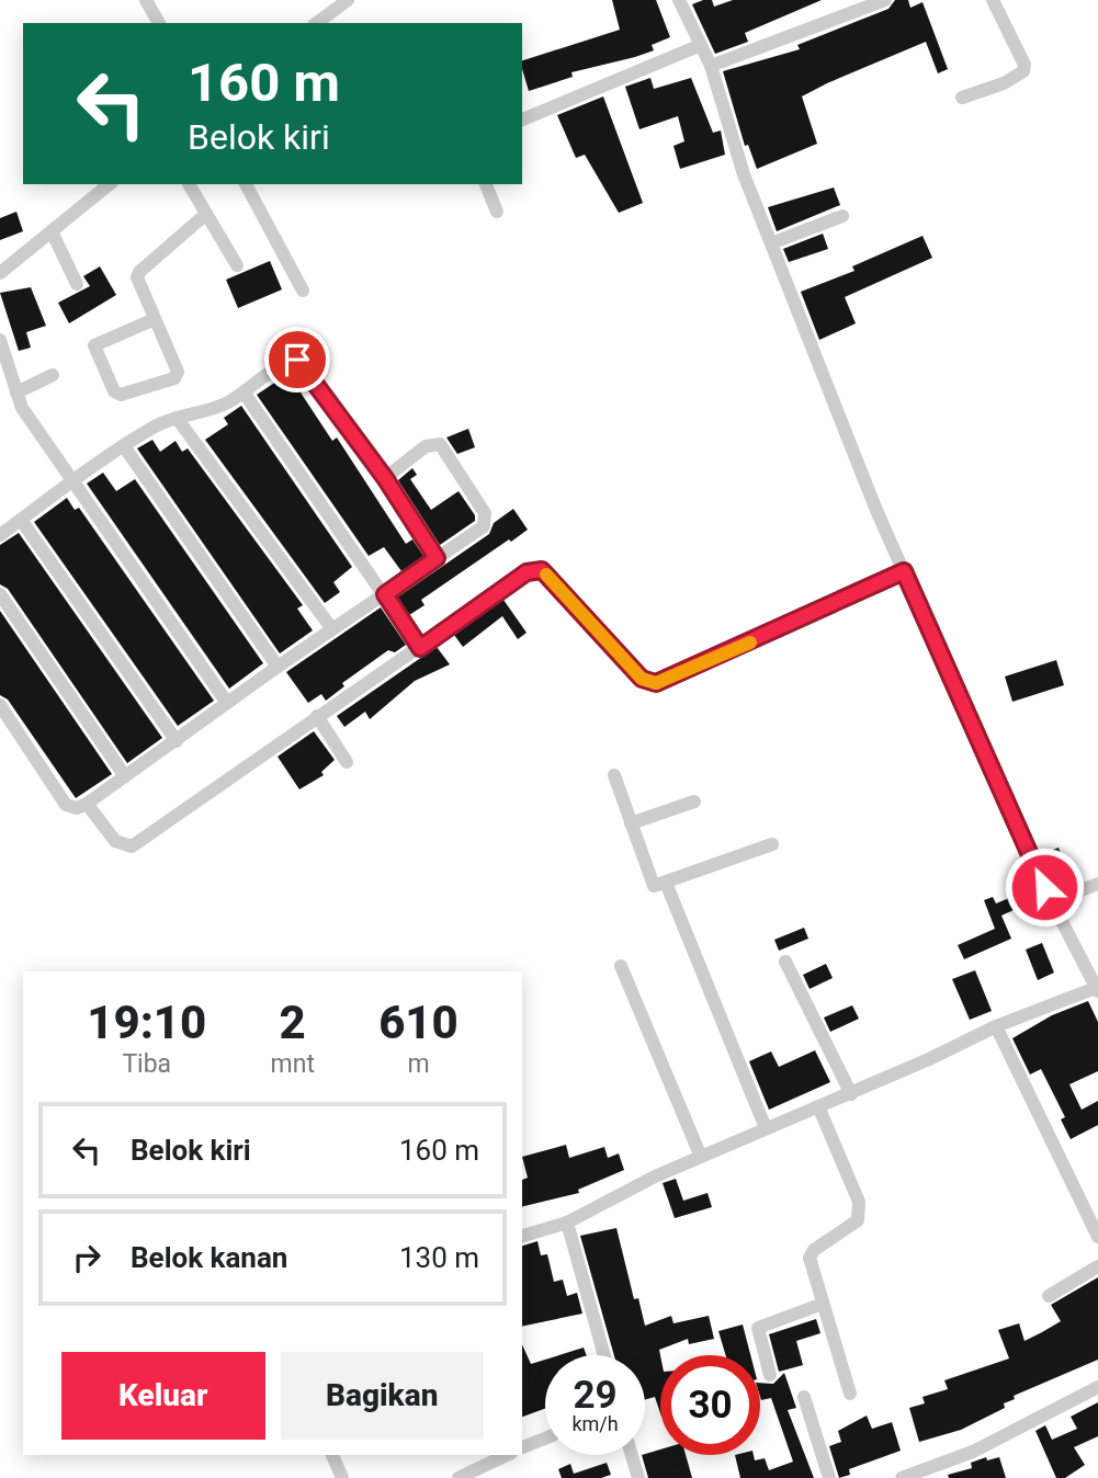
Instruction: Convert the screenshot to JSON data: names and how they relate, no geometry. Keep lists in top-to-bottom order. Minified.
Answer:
{"page":{"turn":["160 m","Belok kiri"],"eta":["19:10","Tiba","2","mnt","610","m"],"list":[{"name":"Belok kiri","value":"160 m"},{"name":"Belok kanan","value":"130 m"}],"buttons":["Keluar","Bagikan"],"speed":"29 km/h","limit":"30"}}
